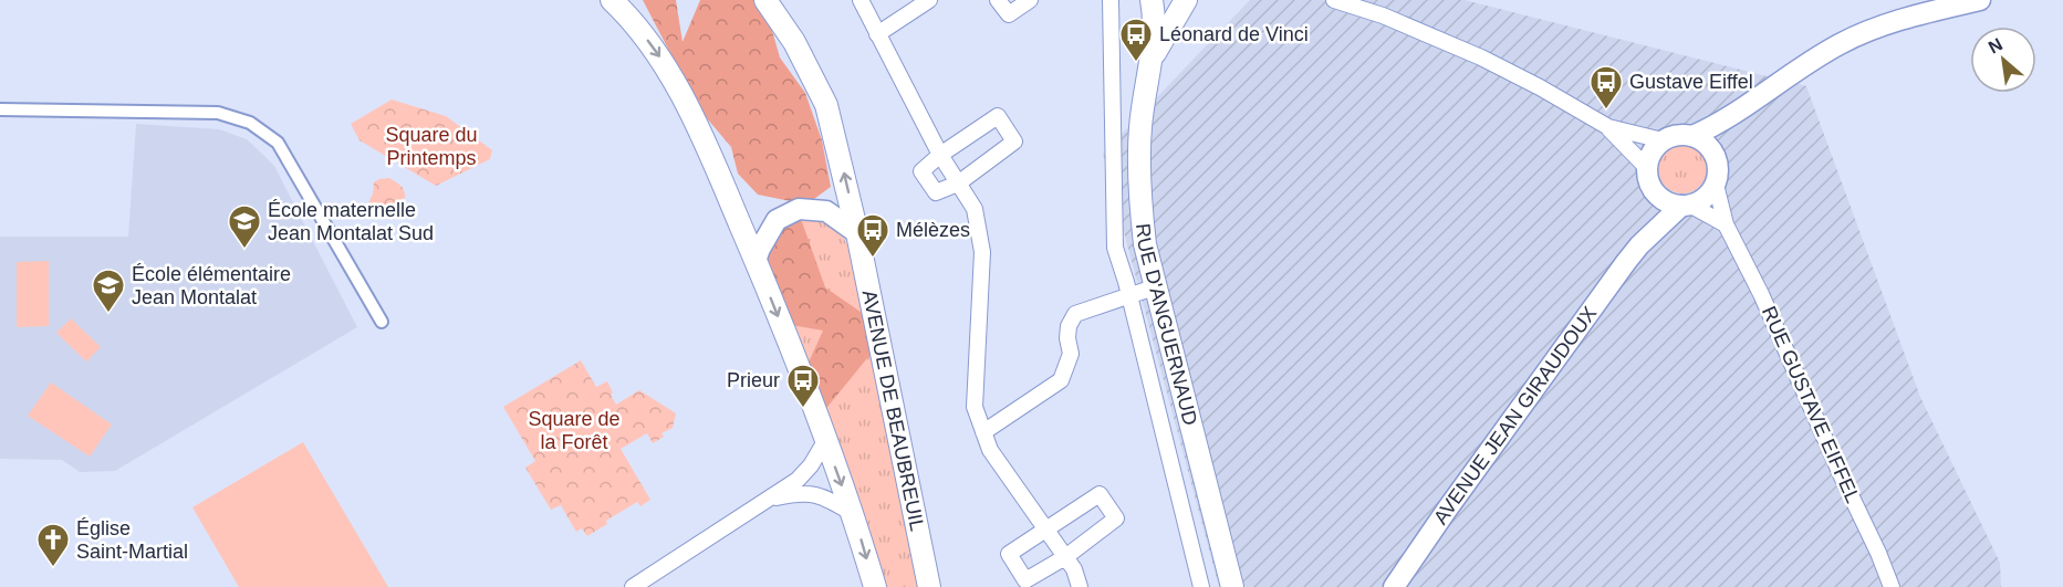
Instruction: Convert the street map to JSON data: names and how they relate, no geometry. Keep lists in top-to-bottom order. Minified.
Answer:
{"streets":{"main road":["RUE D'ANGUERNAUD","AVENUE DE BEAUBREUIL"],"street":["RUE GUSTAVE EIFFEL","AVENUE JEAN GIRAUDOUX"]},"crossings":[["RUE GUSTAVE EIFFEL","AVENUE JEAN GIRAUDOUX"]],"parks":["Square du Printemps","Square de la Forêt"],"places":{"bus stop":["Léonard de Vinci","Gustave Eiffel","Mélèzes","Prieur"],"school or university":["École maternelle Jean Montalat Sud","École élémentaire Jean Montalat"],"church":["Église Saint-Martial"]},"north":"top left"}
